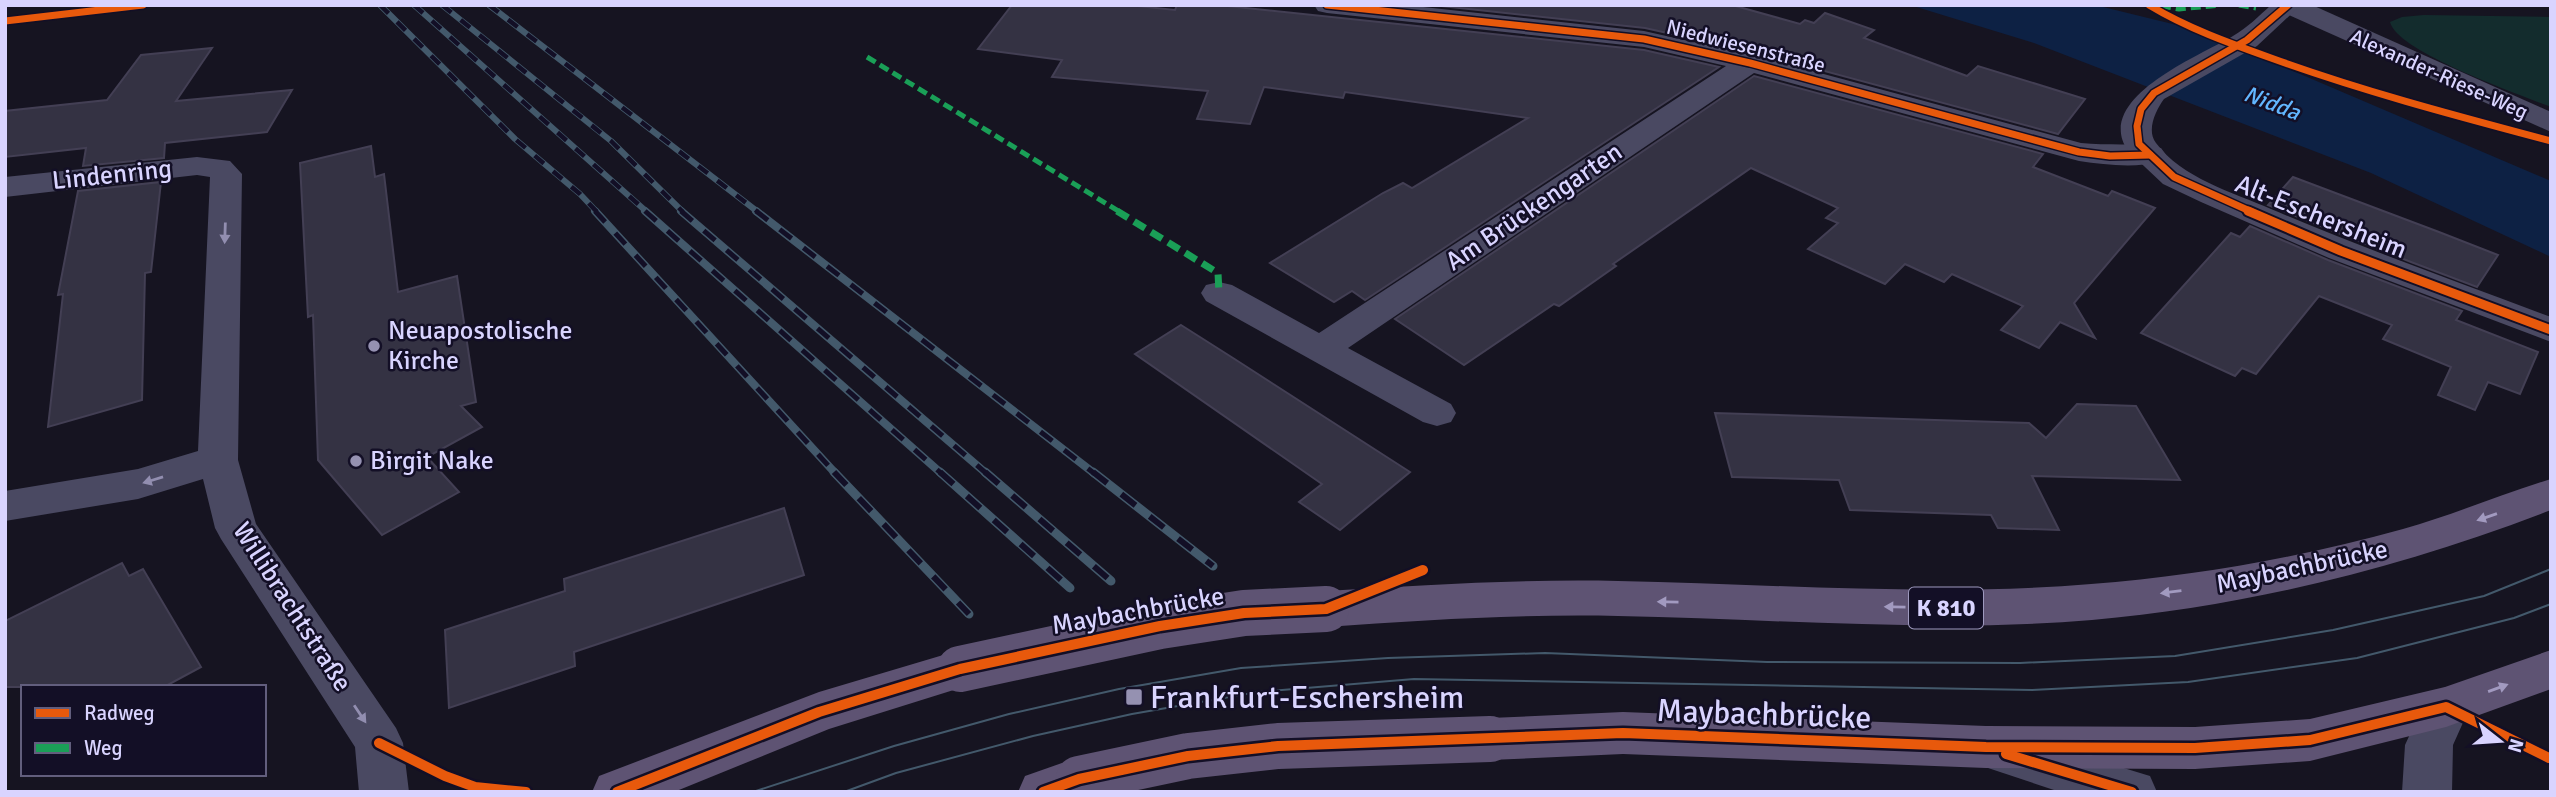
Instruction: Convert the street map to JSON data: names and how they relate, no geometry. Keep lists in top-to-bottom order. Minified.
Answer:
{"streets":{"main road":["Maybachbrücke","K 810"],"street":["Niedwiesenstraße","Alexander-Riese-Weg","Lindenring","Am Brückengarten","Alt-Eschersheim","Willibrachtstraße"]},"crossings":[["Niedwiesenstraße","Am Brückengarten"],["Niedwiesenstraße","Alt-Eschersheim"],["Alexander-Riese-Weg","Alt-Eschersheim"],["Lindenring","Willibrachtstraße"]],"one_way":["Willibrachtstraße"],"water":["Nidda"],"places":{"other":["Neuapostolische Kirche","Birgit Nake"],"transit":["Frankfurt-Eschersheim"]},"legend":["Radweg","Weg"],"north":"right"}
